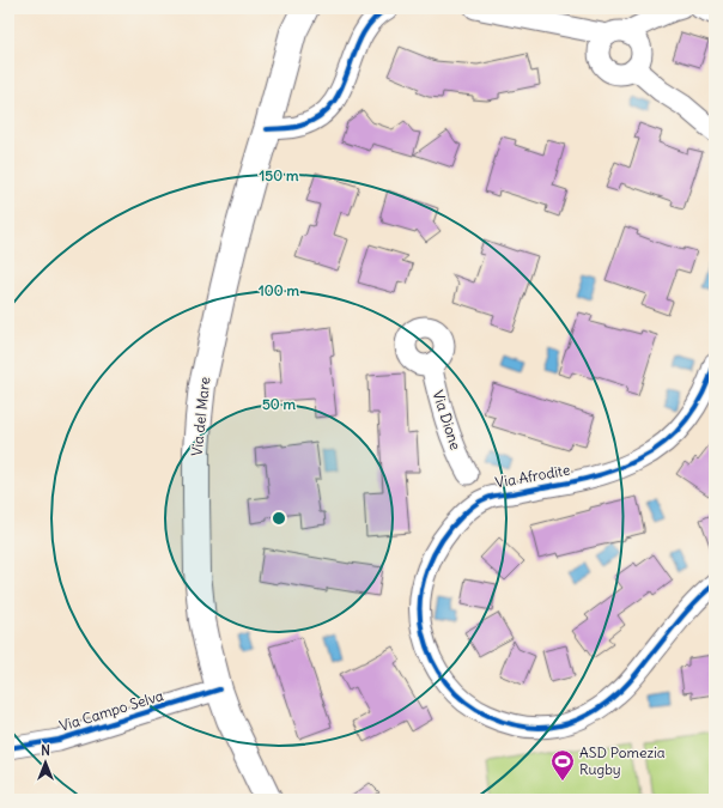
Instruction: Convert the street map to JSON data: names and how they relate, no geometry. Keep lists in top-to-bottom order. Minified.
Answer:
{"streets":{"main road":["Via del Mare"],"street":["Via Dione","Via Afrodite","Via Campo Selva"]},"crossings":[["Via del Mare","Via Campo Selva"],["Via Dione","Via Afrodite"]],"places":{"sports":["ASD Pomezia Rugby"]},"north":"top","rings":["150 m","100 m","50 m"]}
